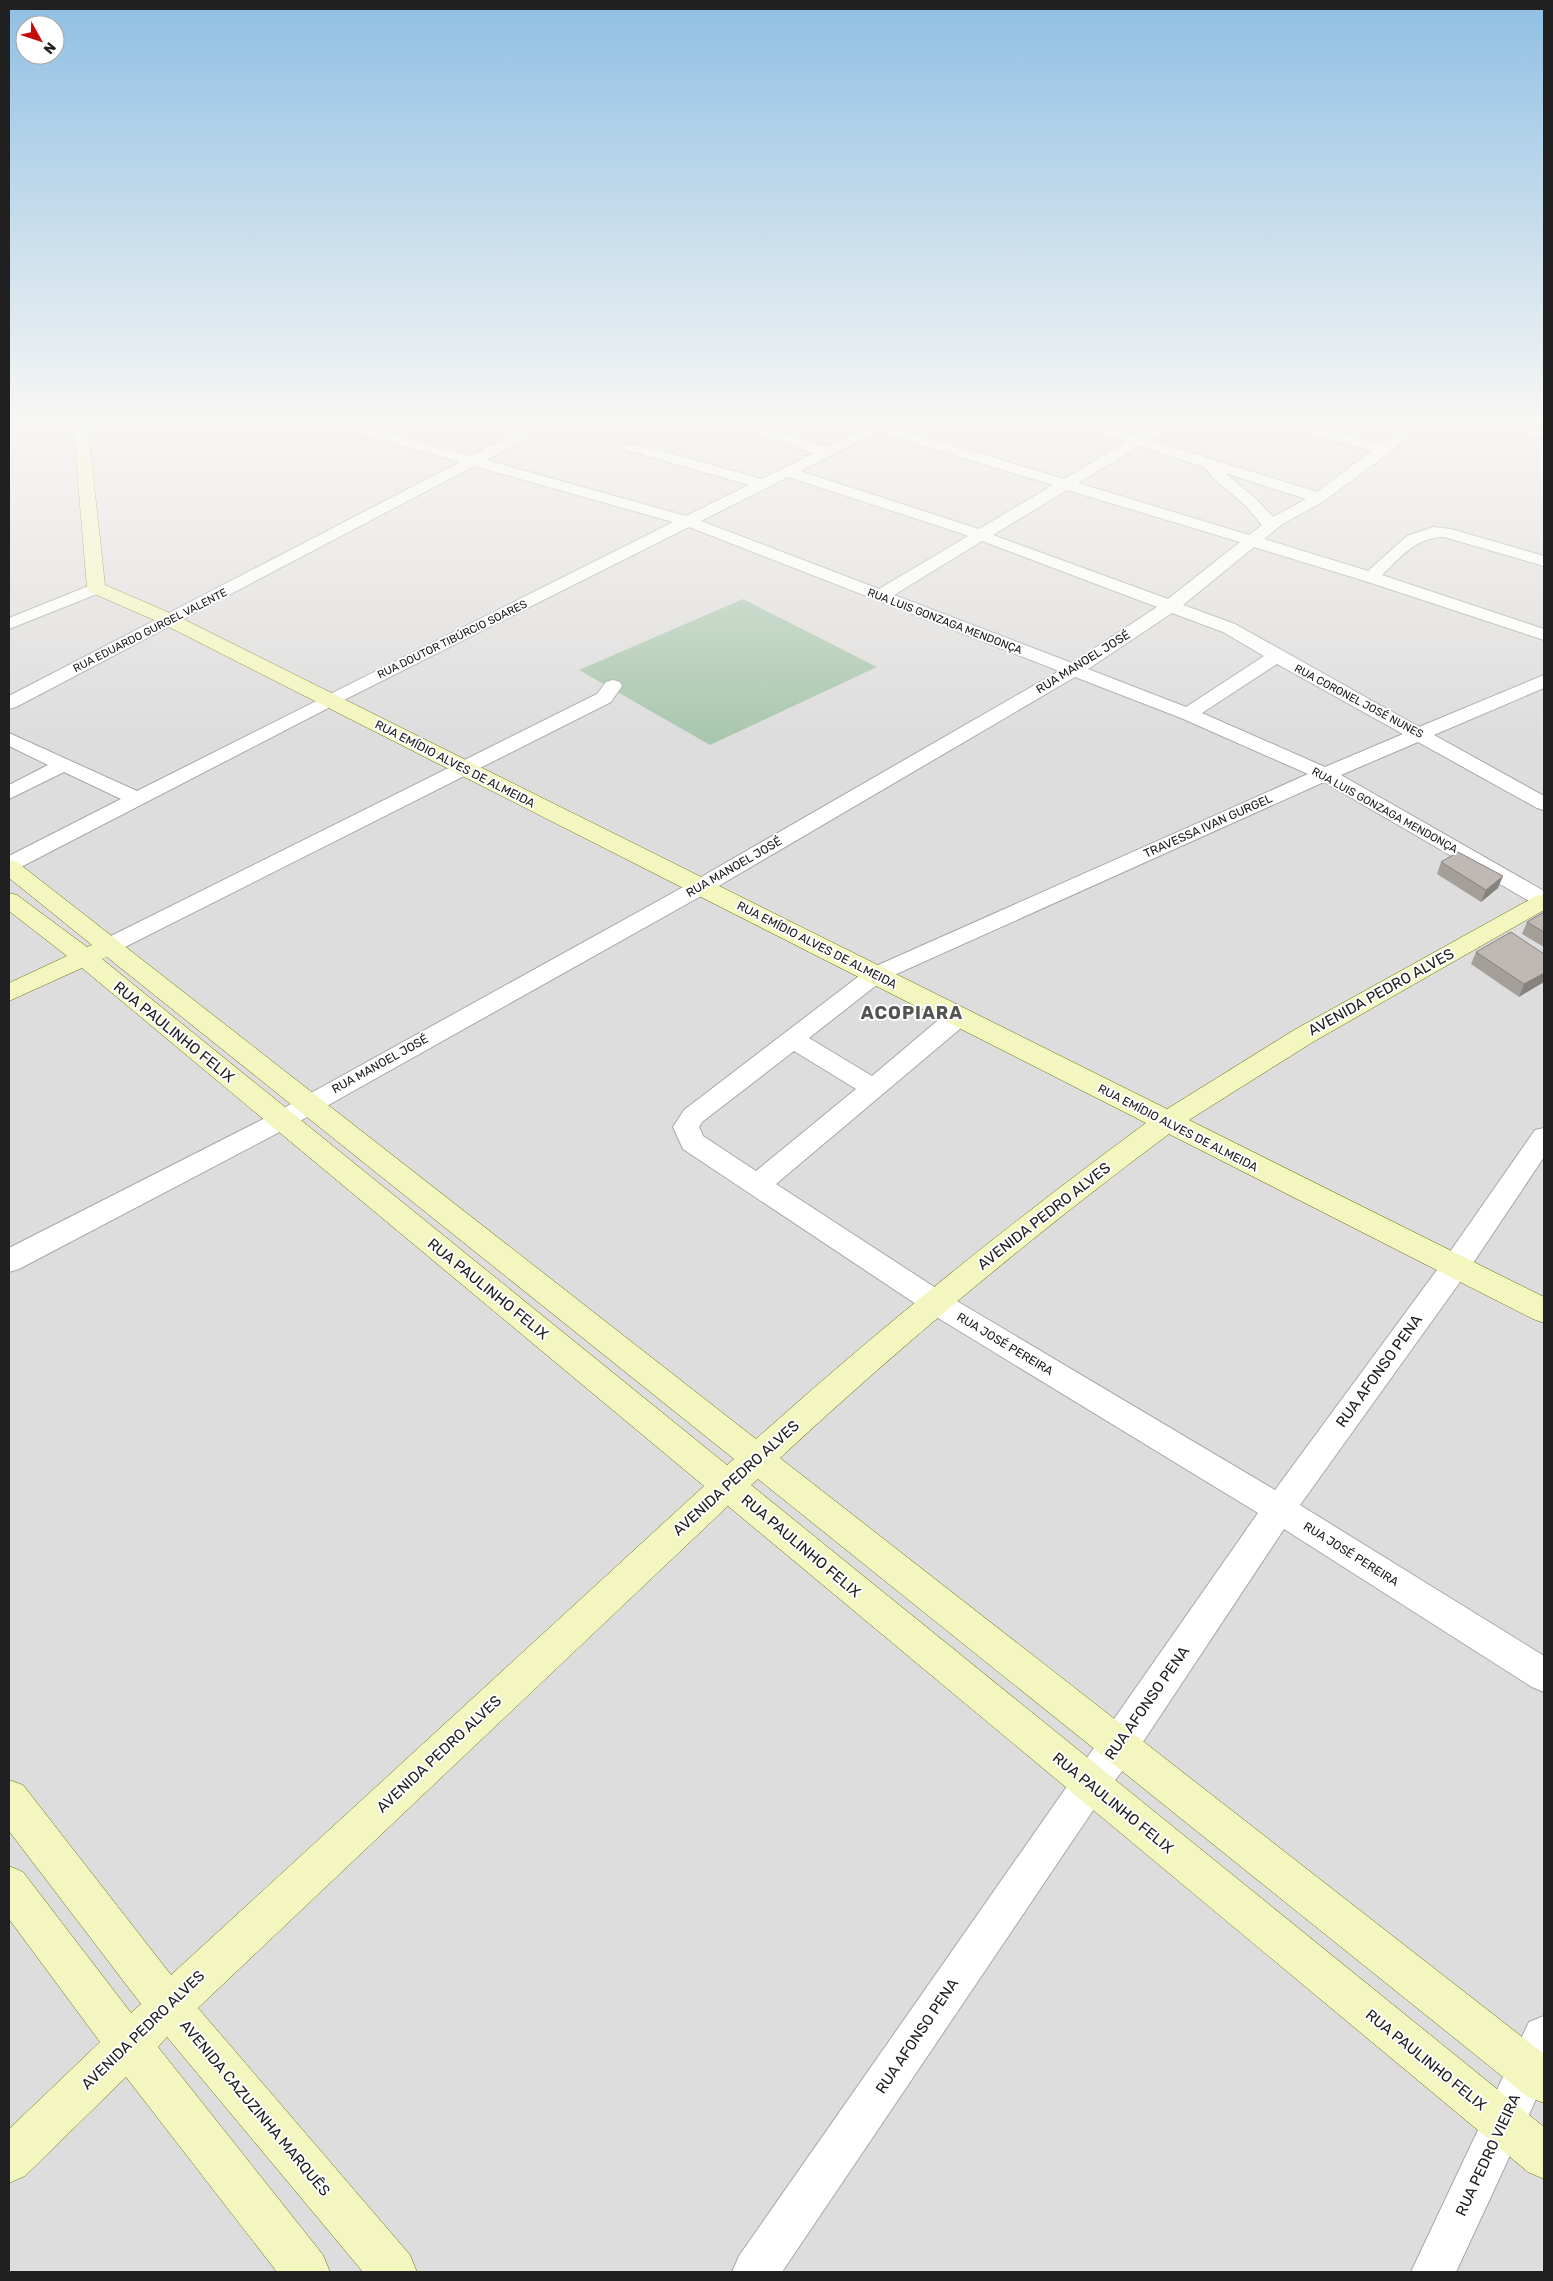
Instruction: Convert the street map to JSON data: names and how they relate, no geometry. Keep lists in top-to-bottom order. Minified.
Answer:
{"streets":{"main road":["RUA EMÍDIO ALVES DE ALMEIDA","AVENIDA PEDRO ALVES","RUA PAULINHO FELIX","AVENIDA CAZUZINHA MARQUÊS"],"street":["RUA LUIS GONZAGA MENDONÇA","RUA EDUARDO GURGEL VALENTE","RUA DOUTOR TIBÚRCIO SOARES","RUA MANOEL JOSÉ","RUA CORONEL JOSÉ NUNES","TRAVESSA IVAN GURGEL","RUA JOSÉ PEREIRA","RUA AFONSO PENA","RUA PEDRO VIEIRA"]},"crossings":[["RUA LUIS GONZAGA MENDONÇA","RUA MANOEL JOSÉ"],["RUA LUIS GONZAGA MENDONÇA","TRAVESSA IVAN GURGEL"],["RUA LUIS GONZAGA MENDONÇA","AVENIDA PEDRO ALVES"],["RUA EDUARDO GURGEL VALENTE","RUA EMÍDIO ALVES DE ALMEIDA"],["RUA DOUTOR TIBÚRCIO SOARES","RUA EMÍDIO ALVES DE ALMEIDA"],["RUA DOUTOR TIBÚRCIO SOARES","RUA PAULINHO FELIX"],["RUA MANOEL JOSÉ","RUA CORONEL JOSÉ NUNES"],["RUA MANOEL JOSÉ","RUA EMÍDIO ALVES DE ALMEIDA"],["RUA MANOEL JOSÉ","RUA PAULINHO FELIX"],["RUA CORONEL JOSÉ NUNES","TRAVESSA IVAN GURGEL"],["RUA EMÍDIO ALVES DE ALMEIDA","TRAVESSA IVAN GURGEL"],["RUA EMÍDIO ALVES DE ALMEIDA","AVENIDA PEDRO ALVES"],["RUA EMÍDIO ALVES DE ALMEIDA","RUA JOSÉ PEREIRA"],["RUA EMÍDIO ALVES DE ALMEIDA","RUA AFONSO PENA"],["TRAVESSA IVAN GURGEL","RUA JOSÉ PEREIRA"],["AVENIDA PEDRO ALVES","RUA PAULINHO FELIX"],["AVENIDA PEDRO ALVES","RUA JOSÉ PEREIRA"],["AVENIDA PEDRO ALVES","AVENIDA CAZUZINHA MARQUÊS"],["RUA PAULINHO FELIX","RUA AFONSO PENA"],["RUA PAULINHO FELIX","RUA PEDRO VIEIRA"],["RUA JOSÉ PEREIRA","RUA AFONSO PENA"]],"districts":["ACOPIARA"],"north":"bottom right"}
